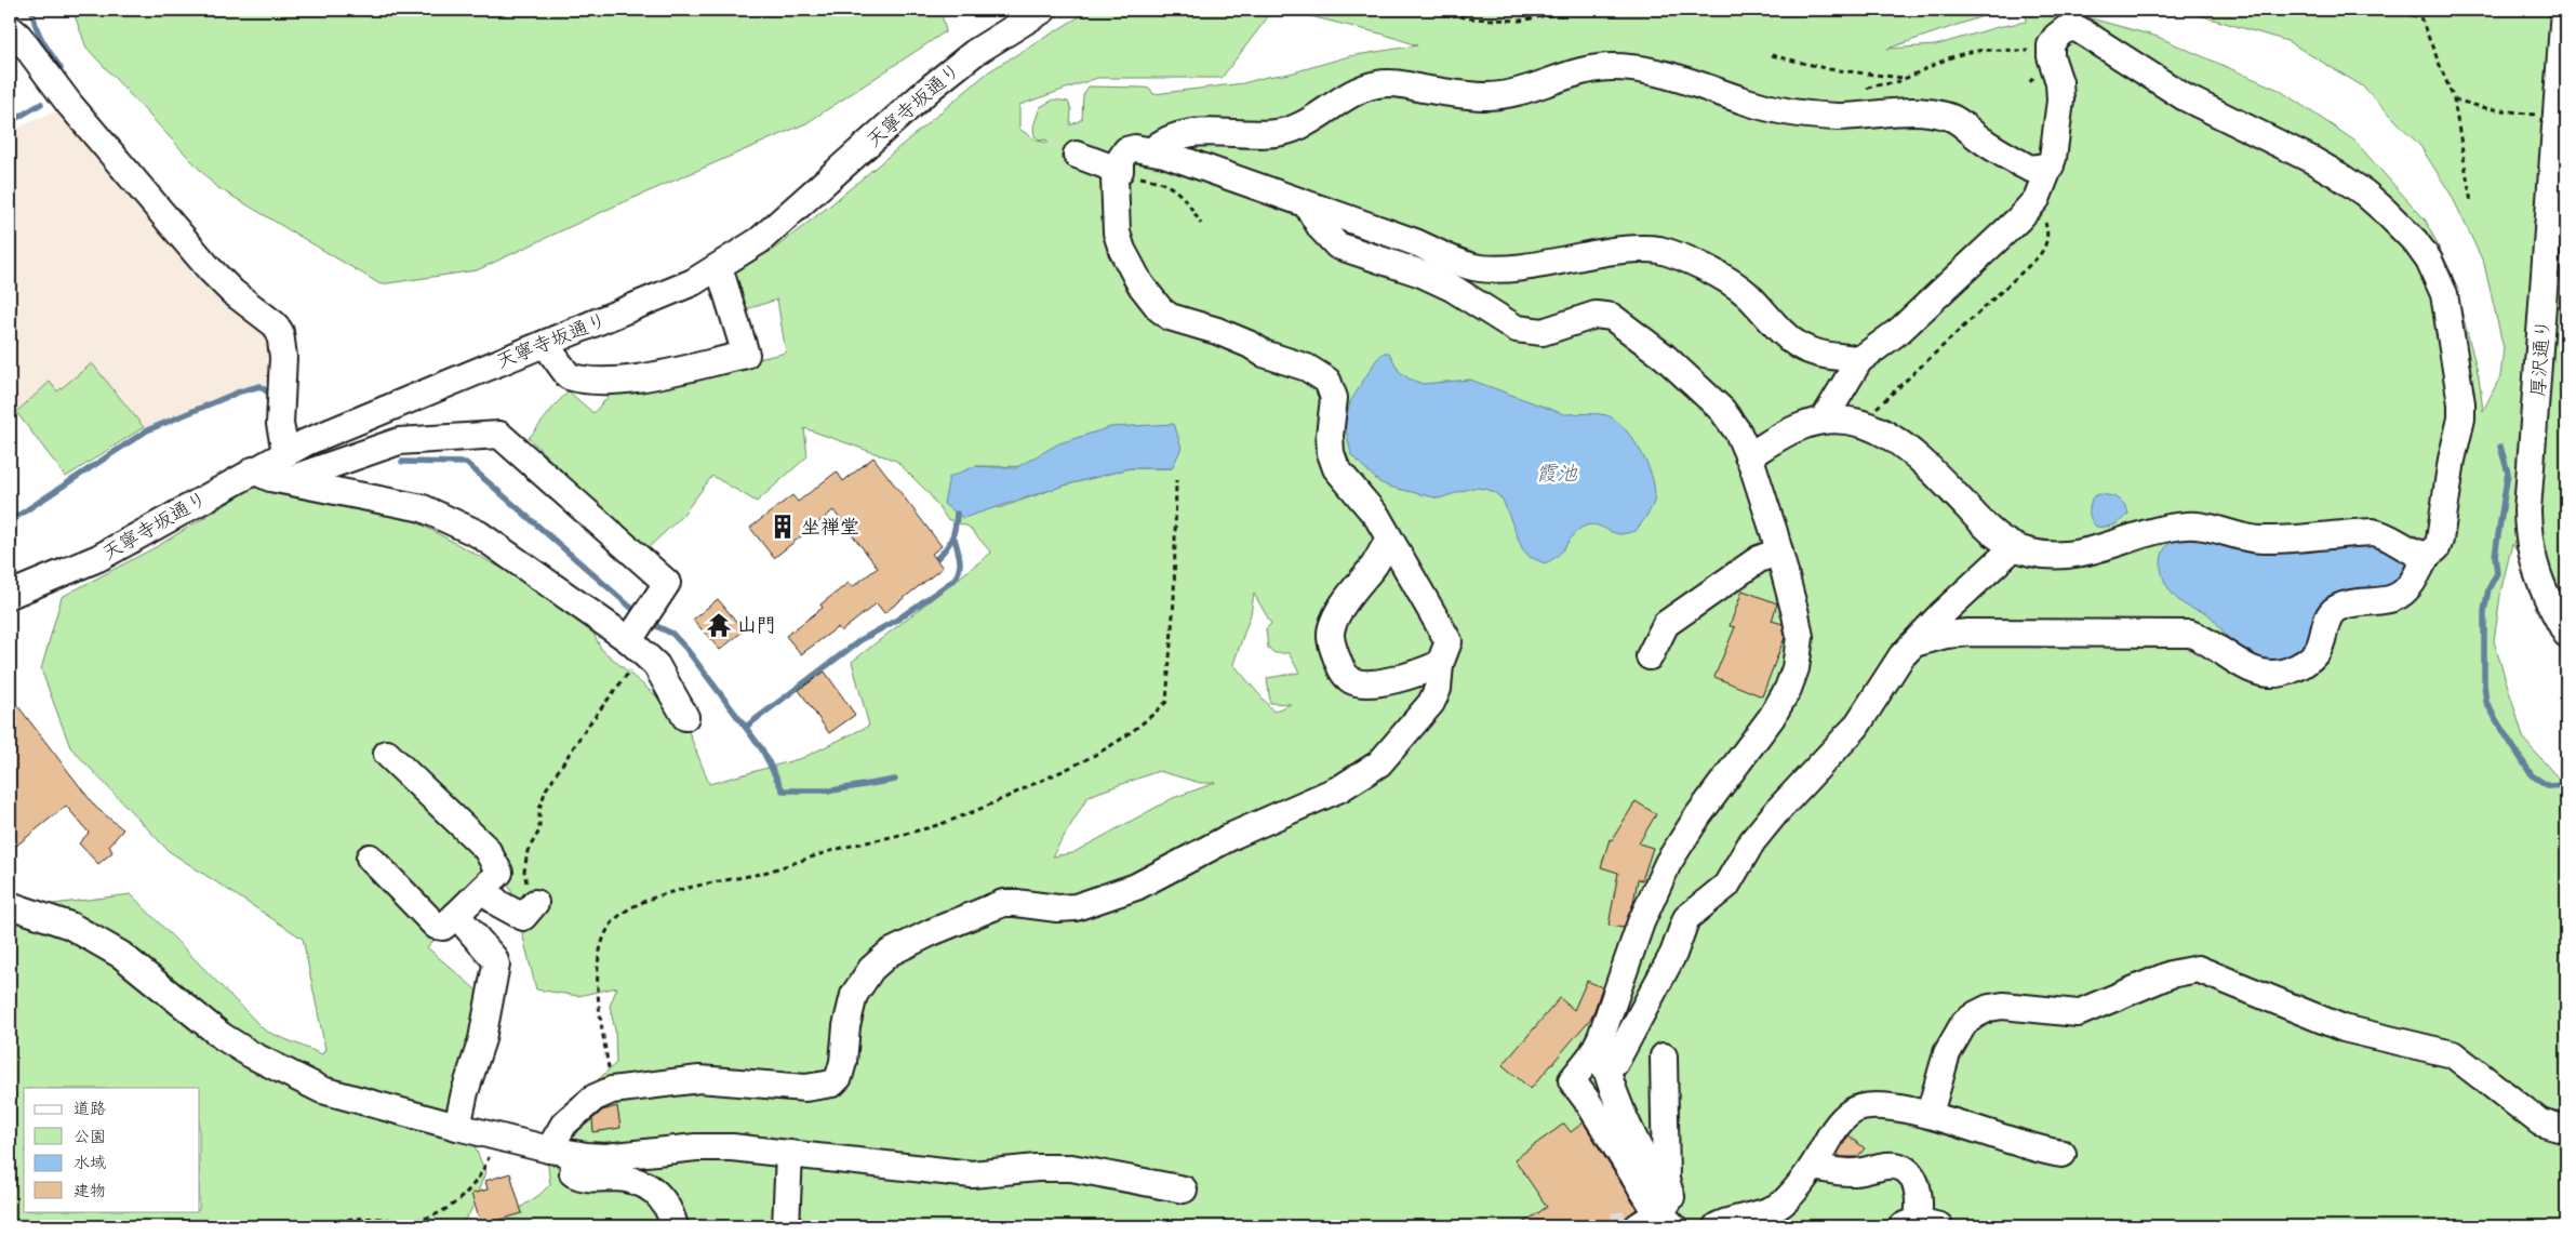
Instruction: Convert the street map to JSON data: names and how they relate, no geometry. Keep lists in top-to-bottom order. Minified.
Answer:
{"streets":{"street":["天寧寺坂通り","厚沢通り"]},"water":["霞池"],"places":{"building":["坐禅堂"],"temple":["山門"]},"legend":["道路","公園","水域","建物"]}
